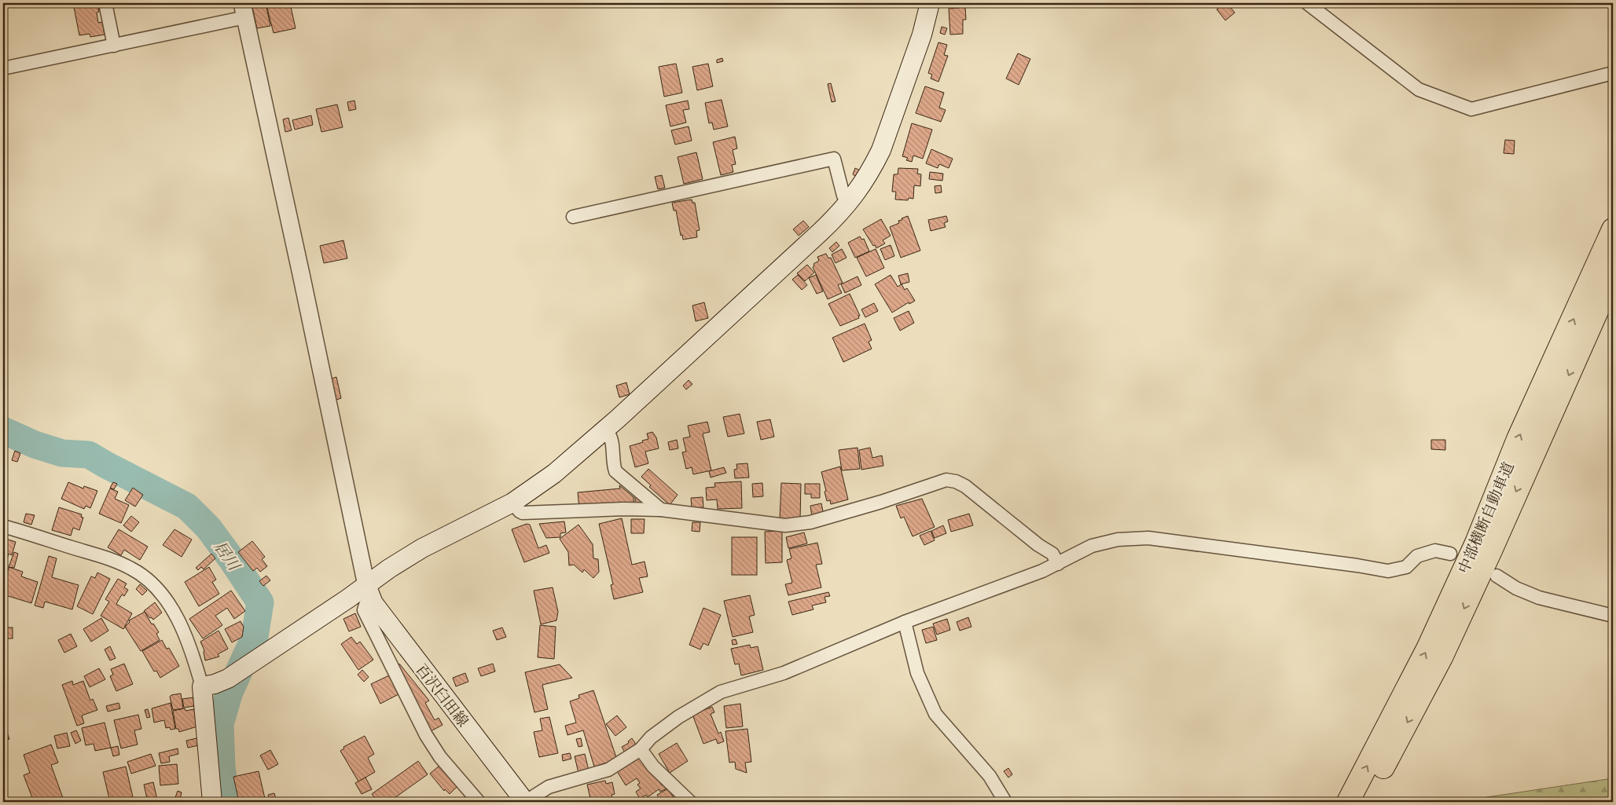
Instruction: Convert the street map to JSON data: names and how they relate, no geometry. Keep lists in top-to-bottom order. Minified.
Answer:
{"streets":{"highway":["中部横断自動車道"],"main road":["百沢臼田線"]},"water":["居川"]}
